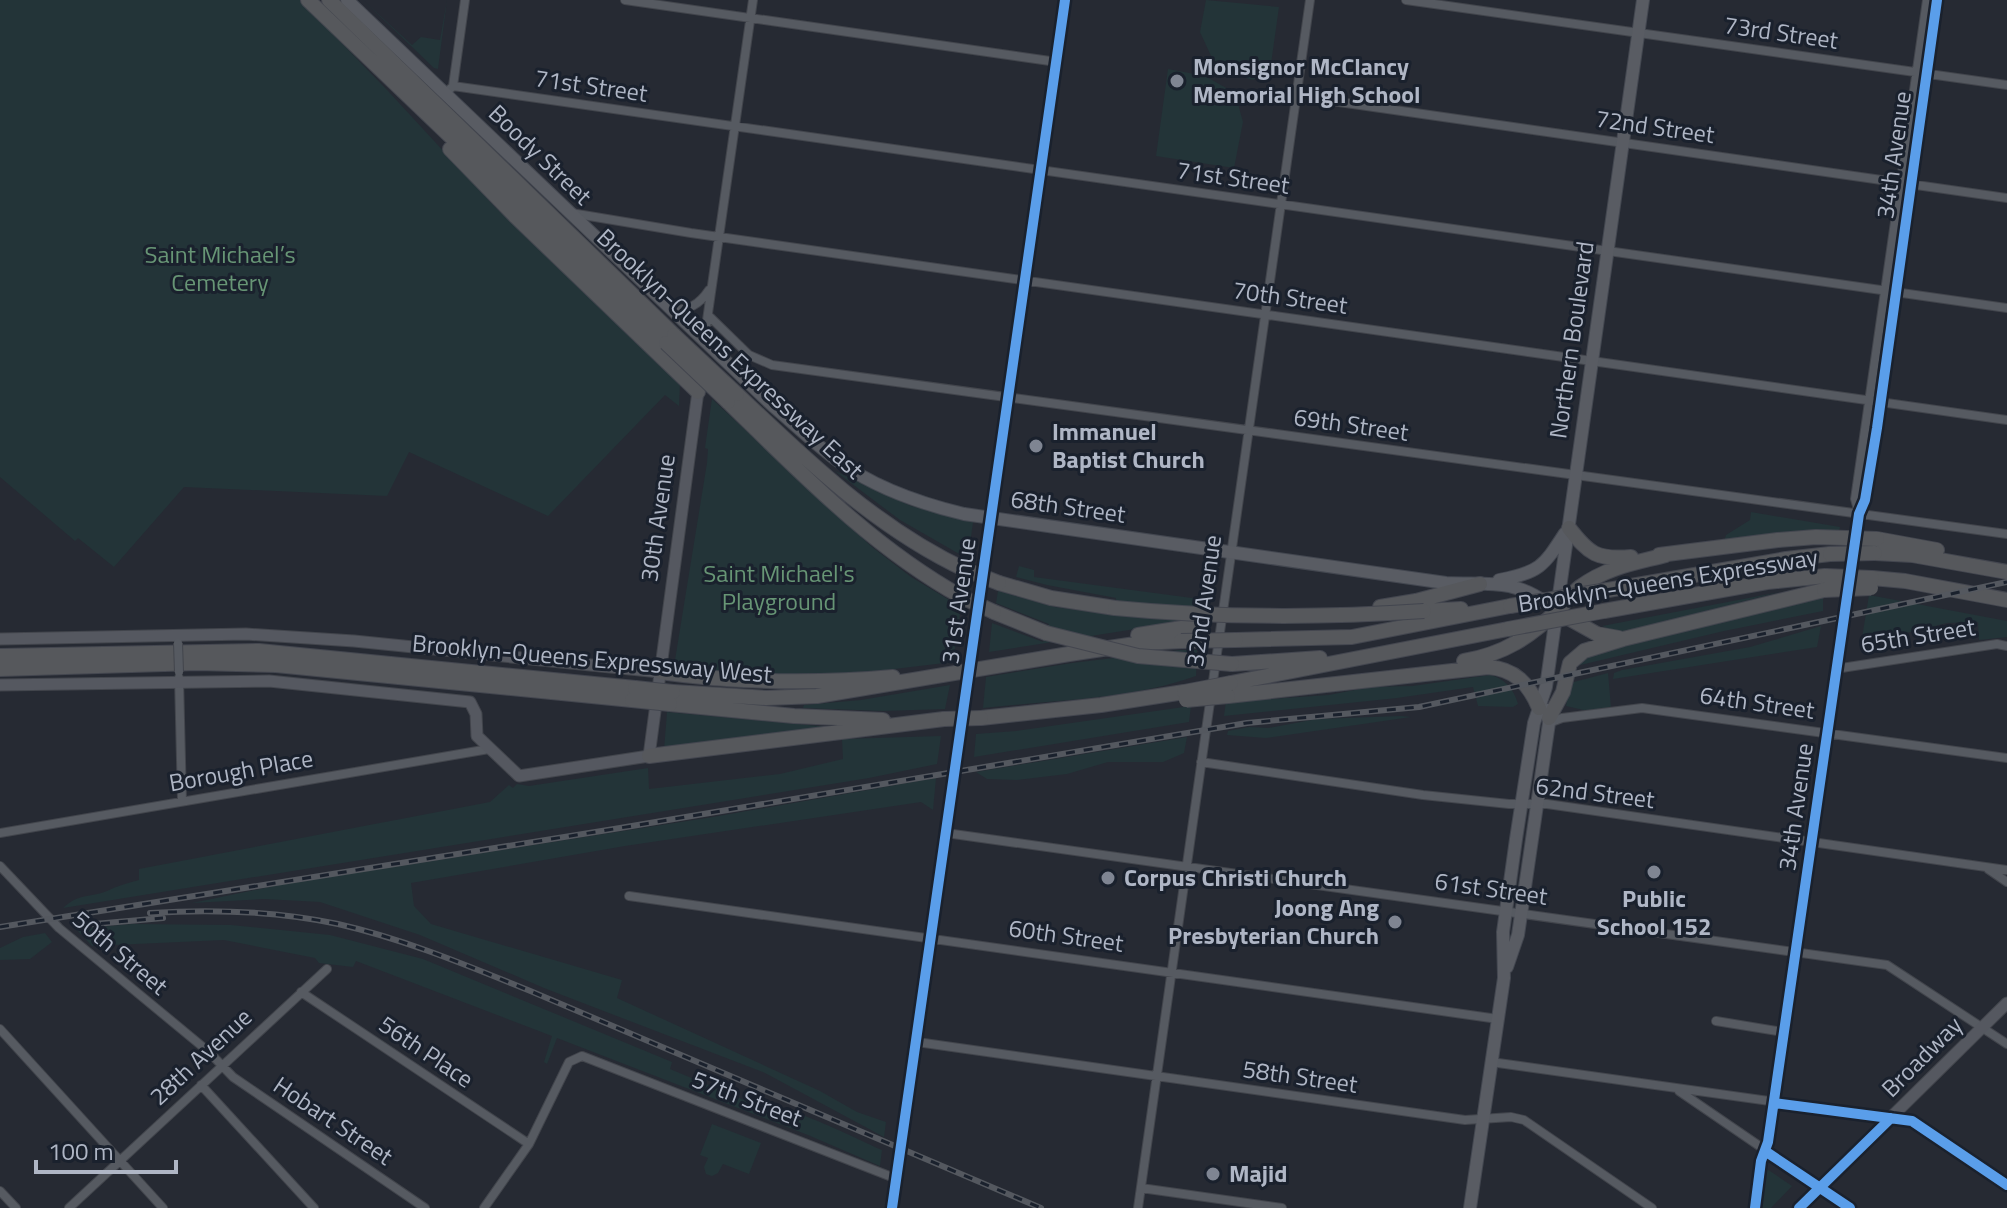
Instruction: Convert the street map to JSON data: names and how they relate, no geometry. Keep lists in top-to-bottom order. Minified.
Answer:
{"streets":{"highway":["Brooklyn-Queens Expressway East","Brooklyn-Queens Expressway","Brooklyn-Queens Expressway West"],"main road":["Boody Street","Northern Boulevard","68th Street"],"street":["73rd Street","71st Street","72nd Street","34th Avenue","70th Street","69th Street","30th Avenue","31st Avenue","32nd Avenue","65th Street","64th Street","Borough Place","62nd Street","61st Street","60th Street","50th Street","56th Place","28th Avenue","Broadway","58th Street","57th Street","Hobart Street"]},"crossings":[["73rd Street","34th Avenue"],["73rd Street","Northern Boulevard"],["71st Street","Boody Street"],["71st Street","34th Avenue"],["71st Street","Northern Boulevard"],["71st Street","30th Avenue"],["71st Street","31st Avenue"],["71st Street","32nd Avenue"],["72nd Street","34th Avenue"],["72nd Street","Northern Boulevard"],["72nd Street","32nd Avenue"],["Boody Street","70th Street"],["Boody Street","68th Street"],["Boody Street","30th Avenue"],["34th Avenue","70th Street"],["34th Avenue","69th Street"],["34th Avenue","65th Street"],["34th Avenue","64th Street"],["34th Avenue","62nd Street"],["34th Avenue","61st Street"],["70th Street","Northern Boulevard"],["70th Street","30th Avenue"],["70th Street","31st Avenue"],["70th Street","32nd Avenue"],["Northern Boulevard","69th Street"],["Northern Boulevard","64th Street"],["Northern Boulevard","62nd Street"],["Northern Boulevard","61st Street"],["Northern Boulevard","60th Street"],["Northern Boulevard","58th Street"],["Brooklyn-Queens Expressway East","Brooklyn-Queens Expressway"],["Brooklyn-Queens Expressway East","Brooklyn-Queens Expressway West"],["69th Street","30th Avenue"],["69th Street","31st Avenue"],["69th Street","32nd Avenue"],["68th Street","30th Avenue"],["68th Street","31st Avenue"],["68th Street","32nd Avenue"],["30th Avenue","Brooklyn-Queens Expressway West"],["Brooklyn-Queens Expressway","Brooklyn-Queens Expressway West"],["31st Avenue","61st Street"],["31st Avenue","60th Street"],["31st Avenue","58th Street"],["31st Avenue","57th Street"],["32nd Avenue","62nd Street"],["32nd Avenue","61st Street"],["32nd Avenue","60th Street"],["32nd Avenue","58th Street"],["61st Street","Broadway"],["50th Street","28th Avenue"],["50th Street","Hobart Street"],["56th Place","28th Avenue"],["56th Place","57th Street"],["28th Avenue","Hobart Street"]],"parks":["Saint Michael’s Cemetery","Saint Michael's Playground"],"places":["Monsignor McClancy Memorial High School","Immanuel Baptist Church","Public School 152","Corpus Christi Church","Joong Ang Presbyterian Church","Majid"],"scale_bar":"100 m"}
